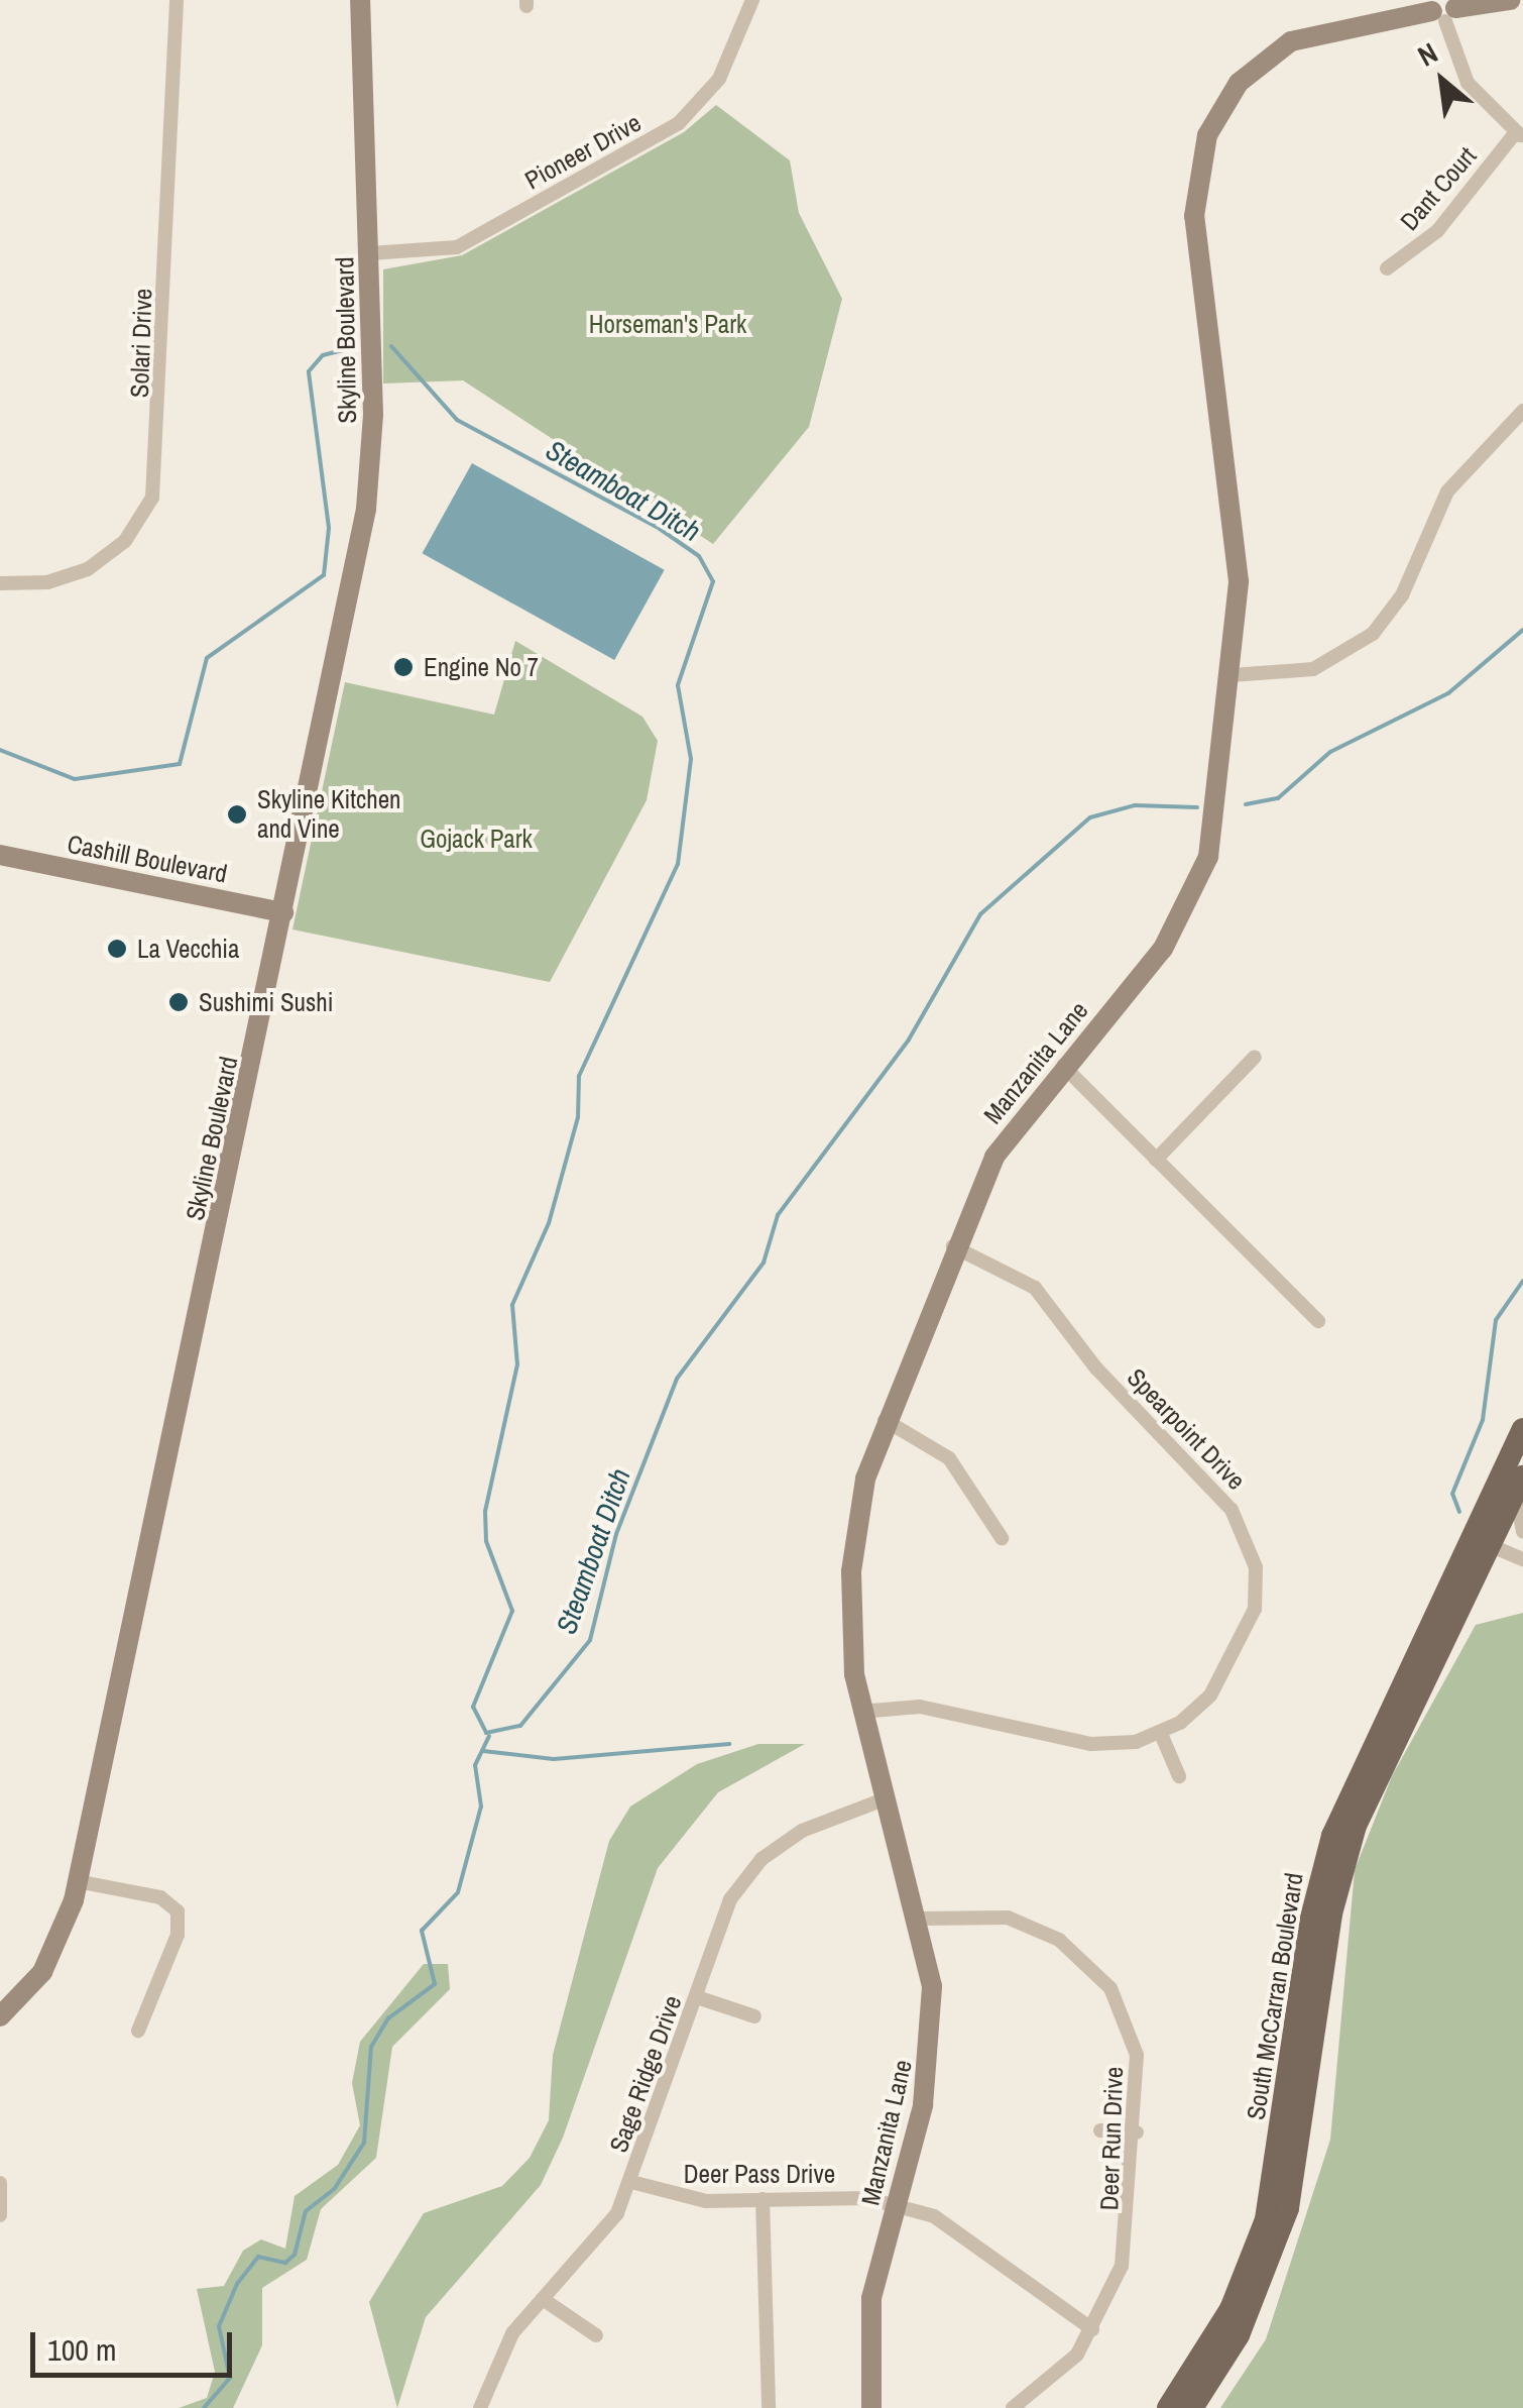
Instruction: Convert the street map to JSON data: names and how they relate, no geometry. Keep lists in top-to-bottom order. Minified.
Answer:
{"streets":{"main road":["South McCarran Boulevard"],"street":["Pioneer Drive","Dant Court","Skyline Boulevard","Solari Drive","Cashill Boulevard","Manzanita Lane","Spearpoint Drive","Sage Ridge Drive","Deer Run Drive","Deer Pass Drive"]},"crossings":[["Pioneer Drive","Skyline Boulevard"],["Skyline Boulevard","Cashill Boulevard"],["Manzanita Lane","Spearpoint Drive"],["Manzanita Lane","Sage Ridge Drive"],["Manzanita Lane","Deer Run Drive"],["Manzanita Lane","Deer Pass Drive"],["Sage Ridge Drive","Deer Pass Drive"],["Deer Run Drive","Deer Pass Drive"]],"water":["Steamboat Ditch"],"parks":["Horseman's Park","Gojack Park"],"places":["Engine No 7","Skyline Kitchen and Vine","La Vecchia","Sushimi Sushi"],"scale_bar":"100 m","north":"top left"}
